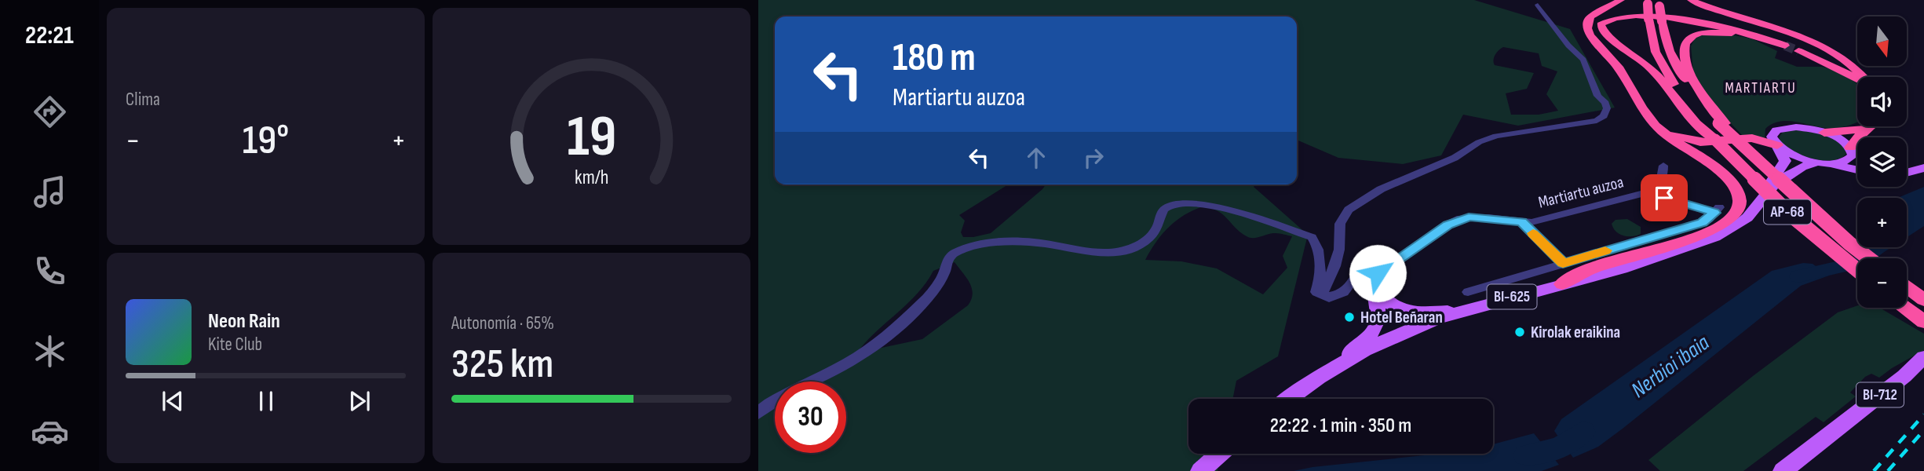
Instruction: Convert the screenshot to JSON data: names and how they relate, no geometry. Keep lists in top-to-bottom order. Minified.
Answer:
{"streets":{"highway":["AP-68"],"main road":["BI-625","BI-712"],"street":["Martiartu auzoa"]},"districts":["MARTIARTU"],"water":["Nerbioi ibaia"],"places":["Hotel Beñaran","Kirolak eraikina"],"north":"bottom","page":{"tabs":"22:21","tile":["Clima",["Autonomía · 65%","325 km"]],"map_buttons":["+","−"],"turn":["180 m","Martiartu auzoa"],"heat":["−","19°","+"],"song":["Neon Rain","Kite Club"],"limit":"30","trip":"22:22 · 1 min · 350 m","gauge":["19","km/h"]}}
